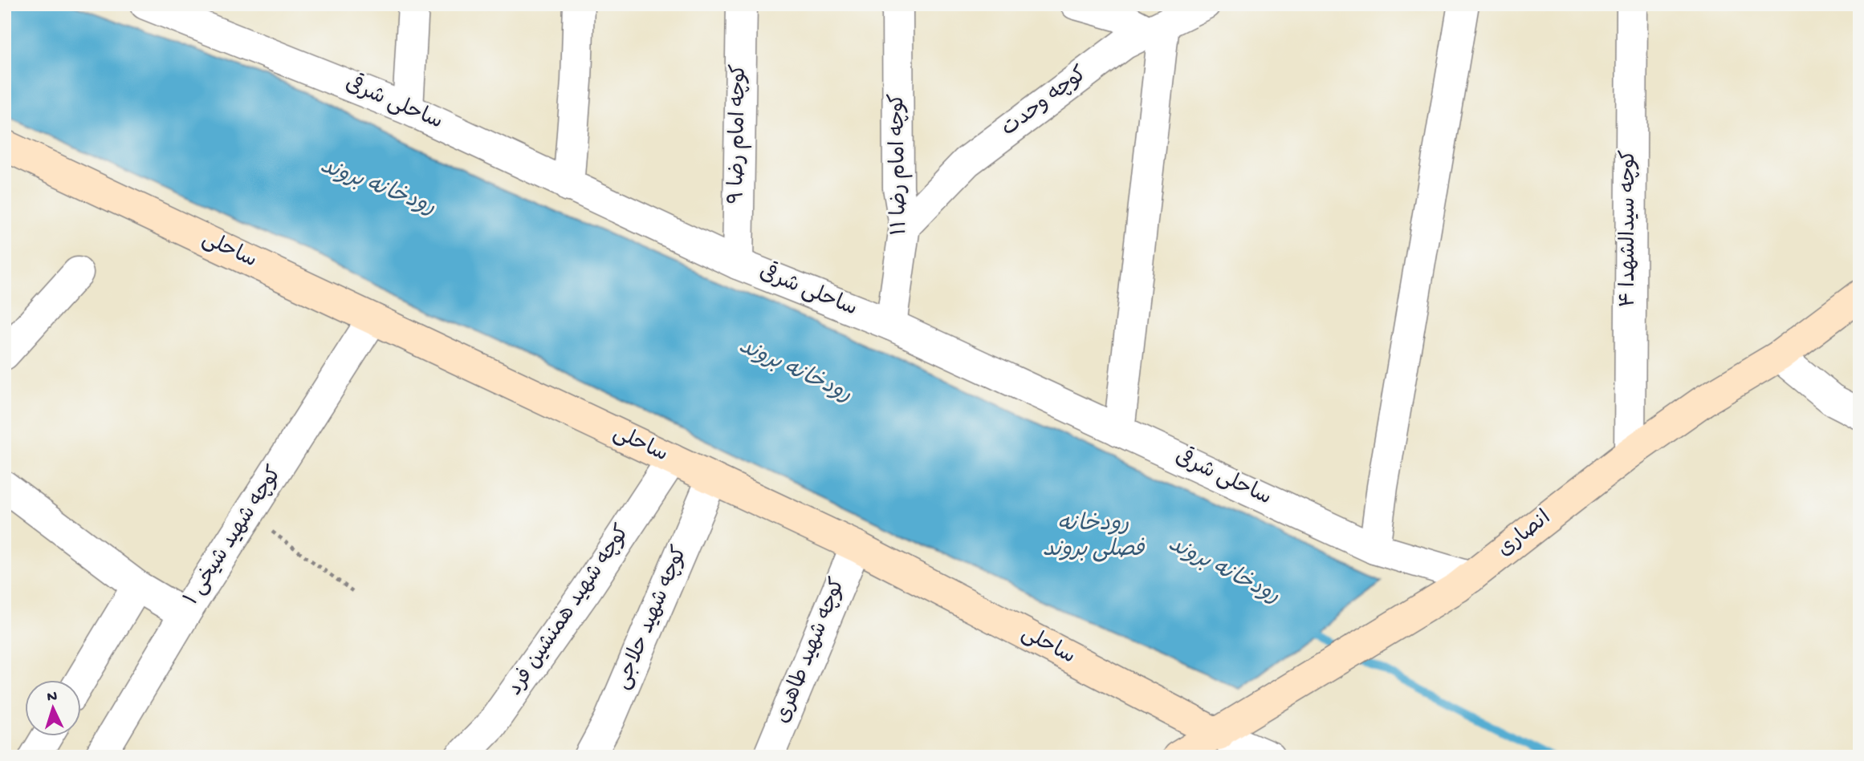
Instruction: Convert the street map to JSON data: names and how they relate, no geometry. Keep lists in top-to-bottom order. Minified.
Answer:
{"streets":{"main road":["ساحلی","انصاری"],"street":["کوچه وحدت","ساحلی شرقی","کوچه امام رضا ۹","کوچه امام رضا ۱۱","کوچه سیدالشهدا ۴","کوچه شهید شیخی ۱","کوچه شهید همنشین فرد","کوچه شهید حلاجی","کوچه شهید طاهری"]},"crossings":[["کوچه وحدت","کوچه امام رضا ۱۱"],["ساحلی شرقی","کوچه امام رضا ۹"],["ساحلی شرقی","کوچه امام رضا ۱۱"],["ساحلی شرقی","انصاری"],["کوچه سیدالشهدا ۴","انصاری"],["ساحلی","انصاری"],["ساحلی","کوچه شهید شیخی ۱"],["ساحلی","کوچه شهید همنشین فرد"],["ساحلی","کوچه شهید حلاجی"],["ساحلی","کوچه شهید طاهری"]],"water":["رودخانه بروند","رودخانه فصلی بروند"],"north":"top"}
